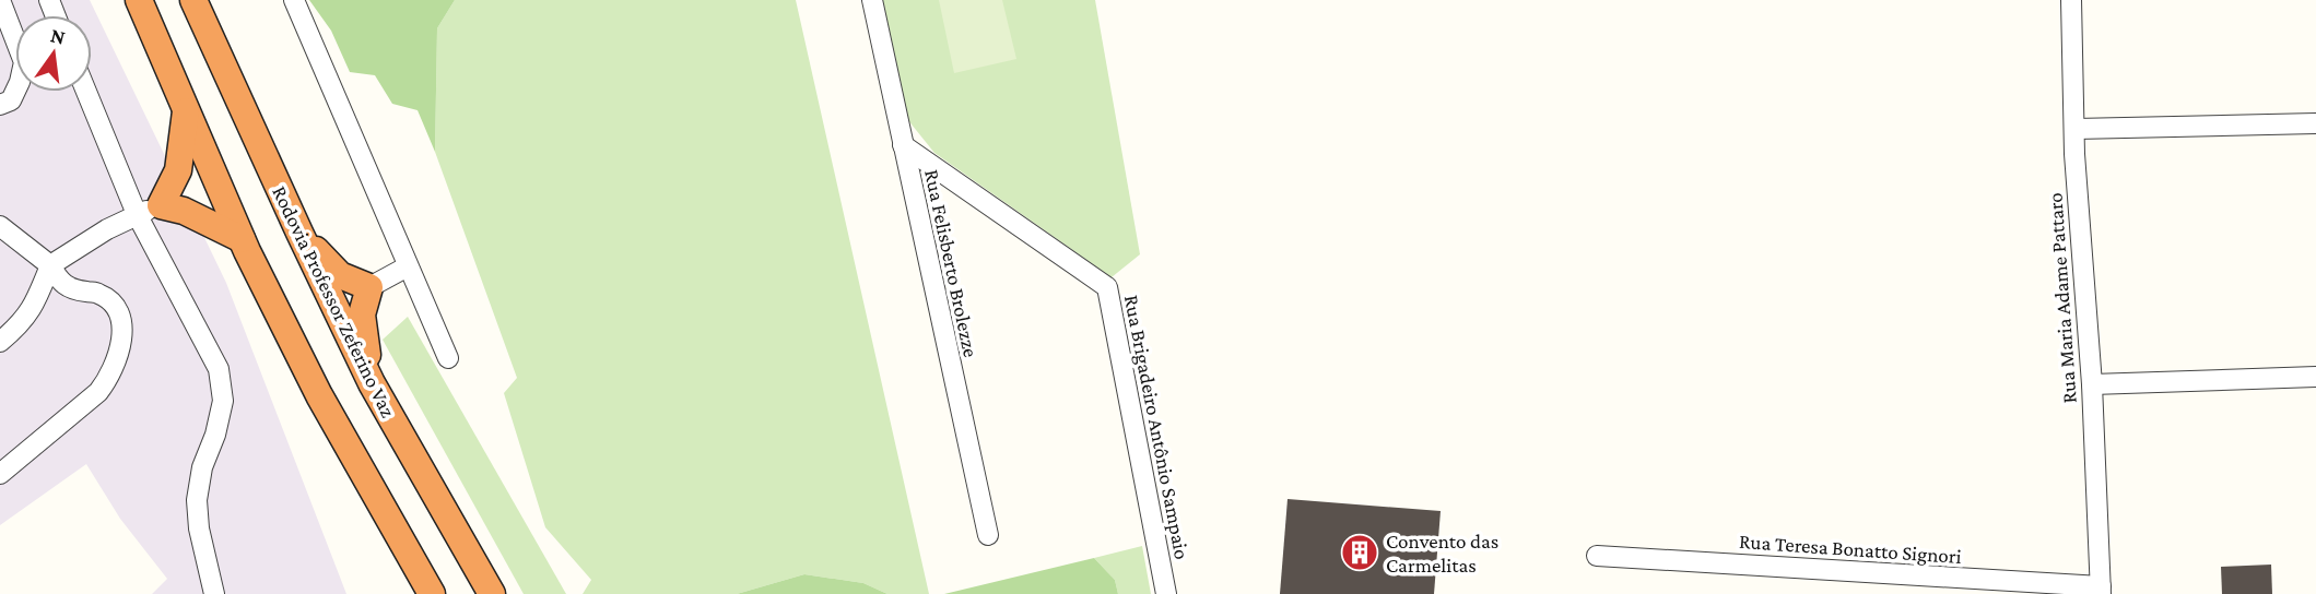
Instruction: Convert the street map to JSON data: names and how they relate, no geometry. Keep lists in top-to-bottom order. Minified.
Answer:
{"streets":{"highway":["Rodovia Professor Zeferino Vaz"],"street":["Rua Felisberto Brolezze","Rua Maria Adame Pattaro","Rua Brigadeiro Antônio Sampaio","Rua Teresa Bonatto Signori"]},"crossings":[["Rua Felisberto Brolezze","Rua Brigadeiro Antônio Sampaio"],["Rua Maria Adame Pattaro","Rua Teresa Bonatto Signori"]],"places":{"building":["Convento das Carmelitas"]},"north":"top"}
